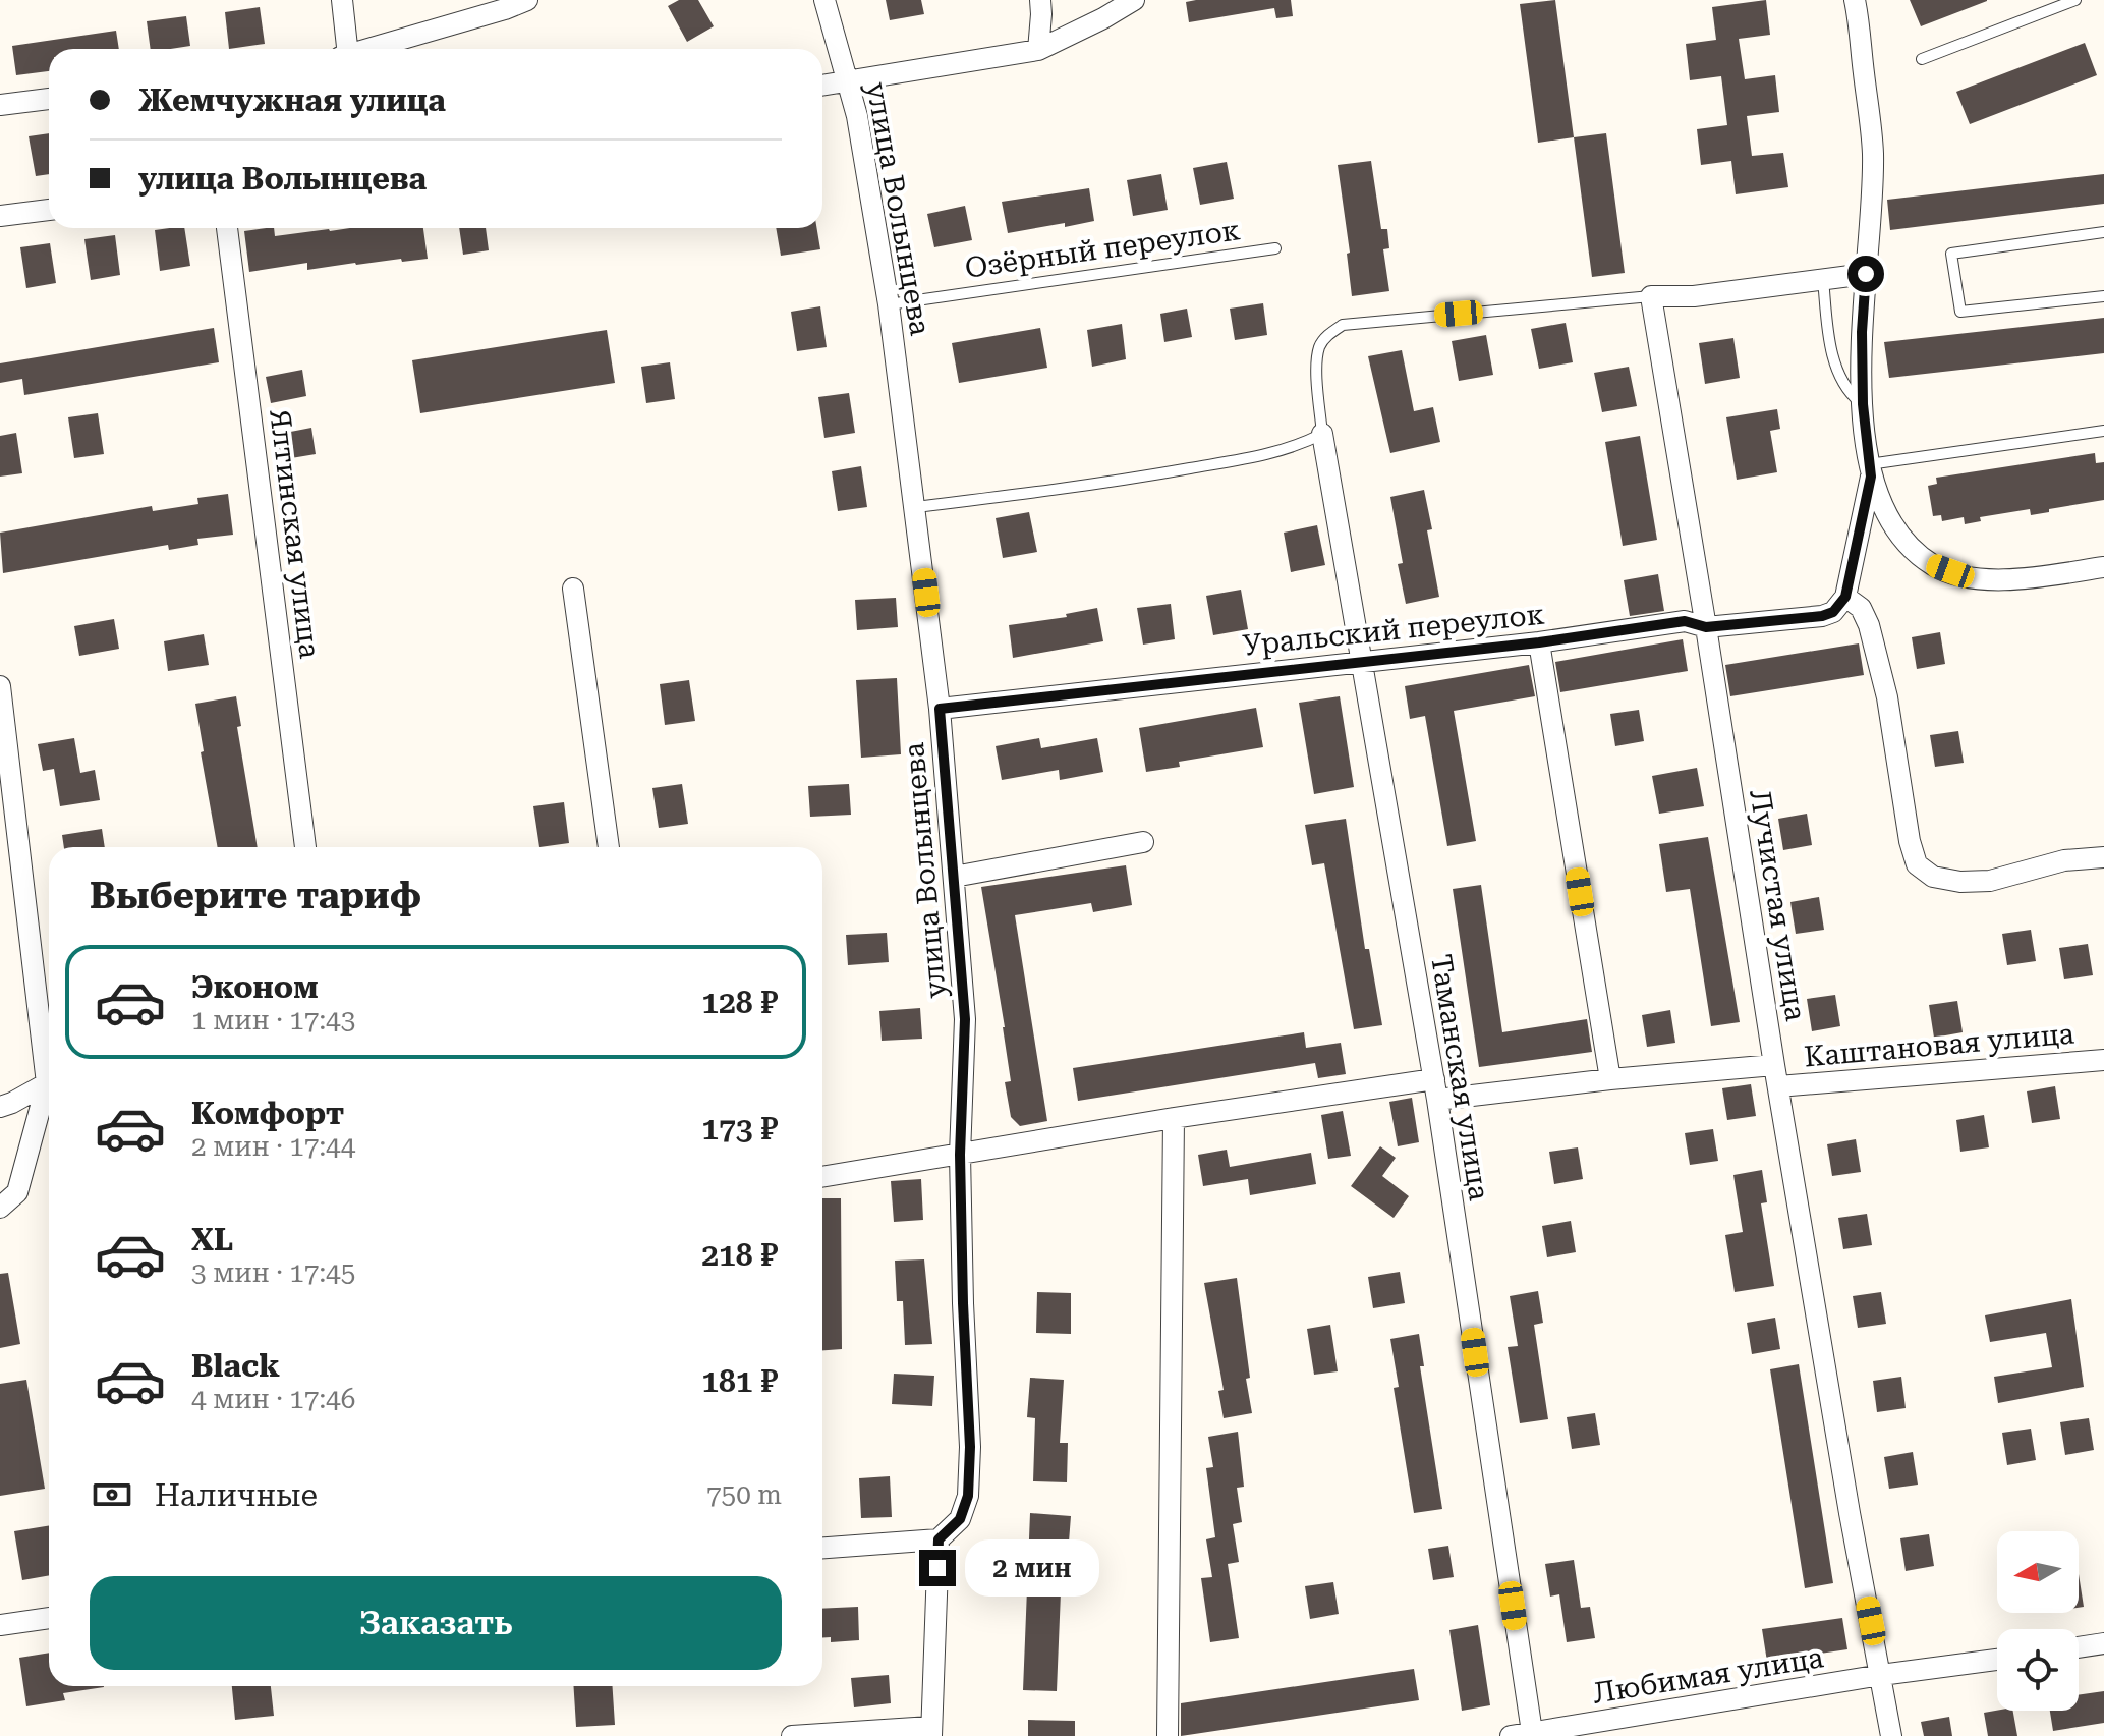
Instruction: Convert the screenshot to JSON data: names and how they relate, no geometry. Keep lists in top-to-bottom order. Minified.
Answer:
{"streets":{"street":["улица Волынцева","Ялтинская улица","Уральский переулок","Лучистая улица","Каштановая улица","Таманская улица","Любимая улица"],"lane":["Озёрный переулок"]},"crossings":[["улица Волынцева","Озёрный переулок"],["улица Волынцева","Уральский переулок"],["Уральский переулок","Лучистая улица"],["Уральский переулок","Таманская улица"],["Лучистая улица","Каштановая улица"],["Лучистая улица","Любимая улица"],["Таманская улица","Любимая улица"]],"north":"left","page":{"banner":["Жемчужная улица","улица Волынцева"],"heading":"Выберите тариф","list":[{"name":"Эконом","note":"1 мин · 17:43","value":"128 ₽"},{"name":"Комфорт","note":"2 мин · 17:44","value":"173 ₽"},{"name":"XL","note":"3 мин · 17:45","value":"218 ₽"},{"name":"Black","note":"4 мин · 17:46","value":"181 ₽"}],"pay":["Наличные","750 m"],"bubble":"2 мин","buttons":"Заказать"}}
